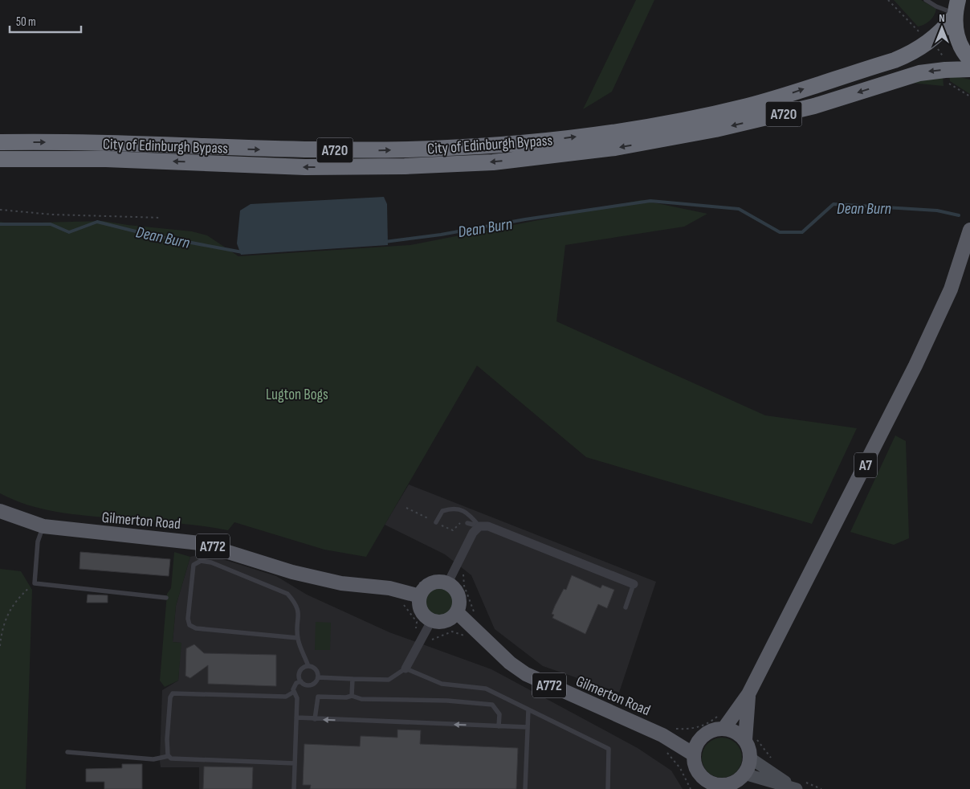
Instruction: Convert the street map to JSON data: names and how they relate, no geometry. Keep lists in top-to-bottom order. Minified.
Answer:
{"streets":{"highway":["A720","City of Edinburgh Bypass"],"main road":["A7","Gilmerton Road","A772"]},"crossings":[["A7","Gilmerton Road"]],"water":["Dean Burn"],"parks":["Lugton Bogs"],"scale_bar":"50 m","north":"top"}
